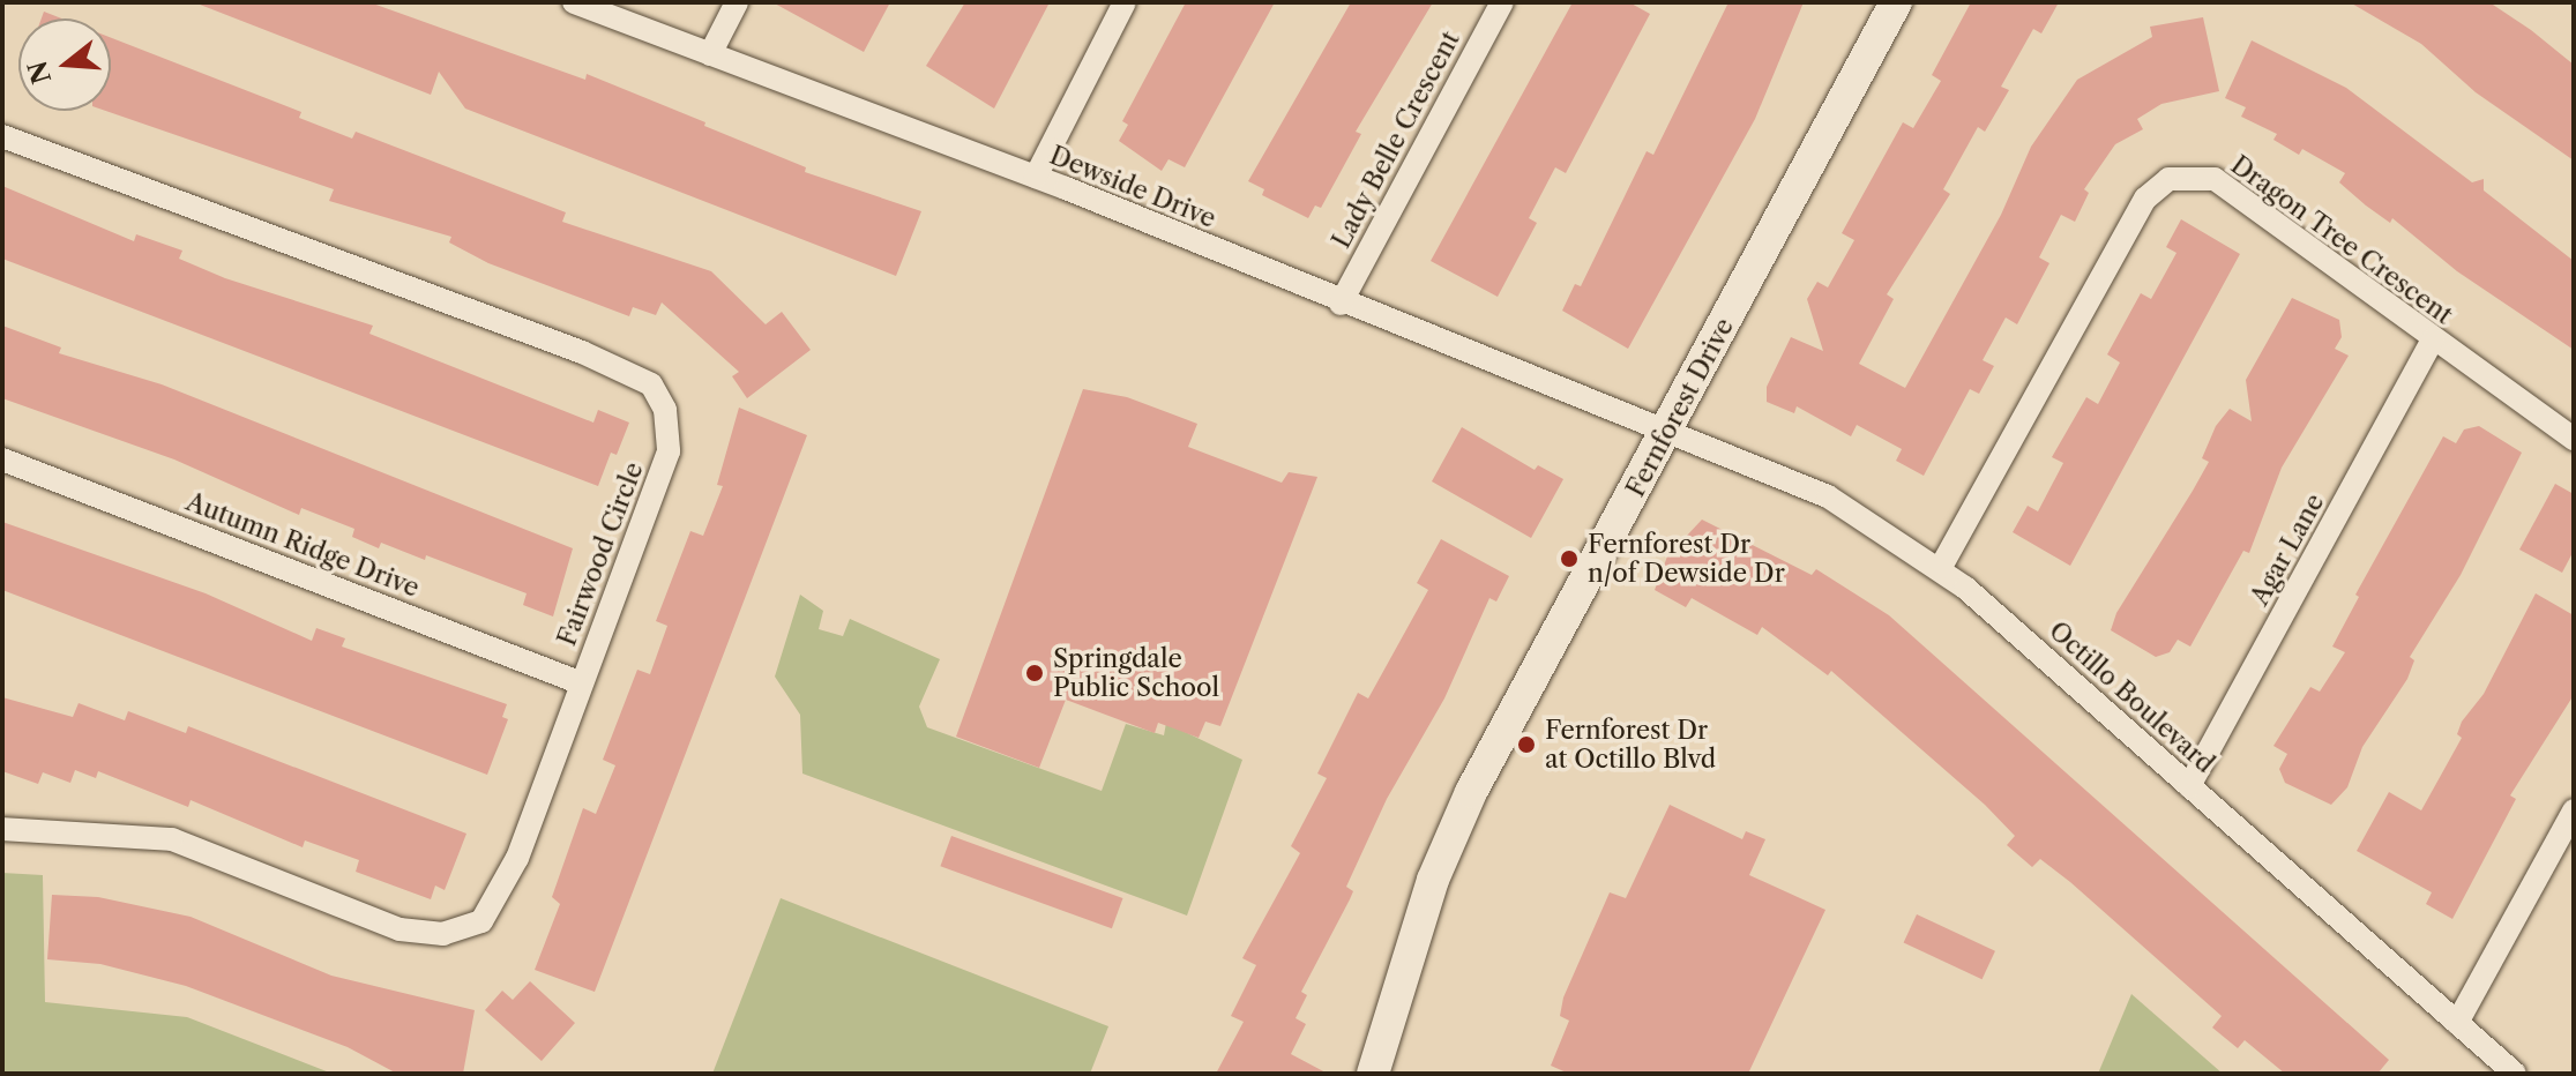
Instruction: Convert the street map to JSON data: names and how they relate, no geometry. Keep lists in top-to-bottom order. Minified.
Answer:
{"streets":{"street":["Lady Belle Crescent","Dewside Drive","Dragon Tree Crescent","Fernforest Drive","Autumn Ridge Drive","Agar Lane","Fairwood Circle","Octillo Boulevard"]},"crossings":[["Lady Belle Crescent","Dewside Drive"],["Dewside Drive","Fernforest Drive"],["Dewside Drive","Octillo Boulevard"],["Dragon Tree Crescent","Agar Lane"],["Dragon Tree Crescent","Octillo Boulevard"],["Fernforest Drive","Octillo Boulevard"],["Autumn Ridge Drive","Fairwood Circle"],["Agar Lane","Octillo Boulevard"]],"places":["Fernforest Dr n/of Dewside Dr","Springdale Public School","Fernforest Dr at Octillo Blvd"],"north":"left"}
